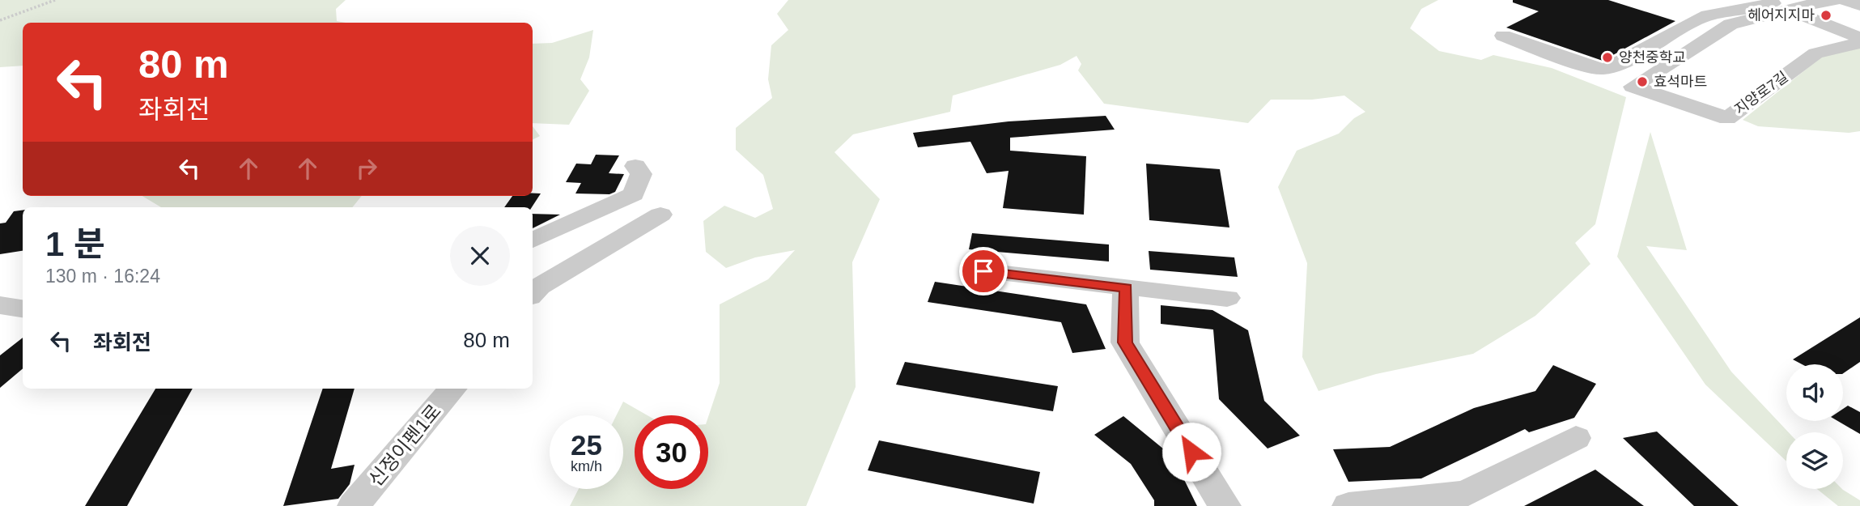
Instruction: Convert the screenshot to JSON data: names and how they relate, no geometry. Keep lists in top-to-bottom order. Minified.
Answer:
{"streets":{"street":["지양로7길","신정이펜1로"]},"places":["헤어지지마","양천중학교","효석마트"],"page":{"turn":["80 m","좌회전"],"heading":["1 분","130 m · 16:24"],"list":[{"name":"좌회전","value":"80 m"}],"speed":"25 km/h","limit":"30"}}
